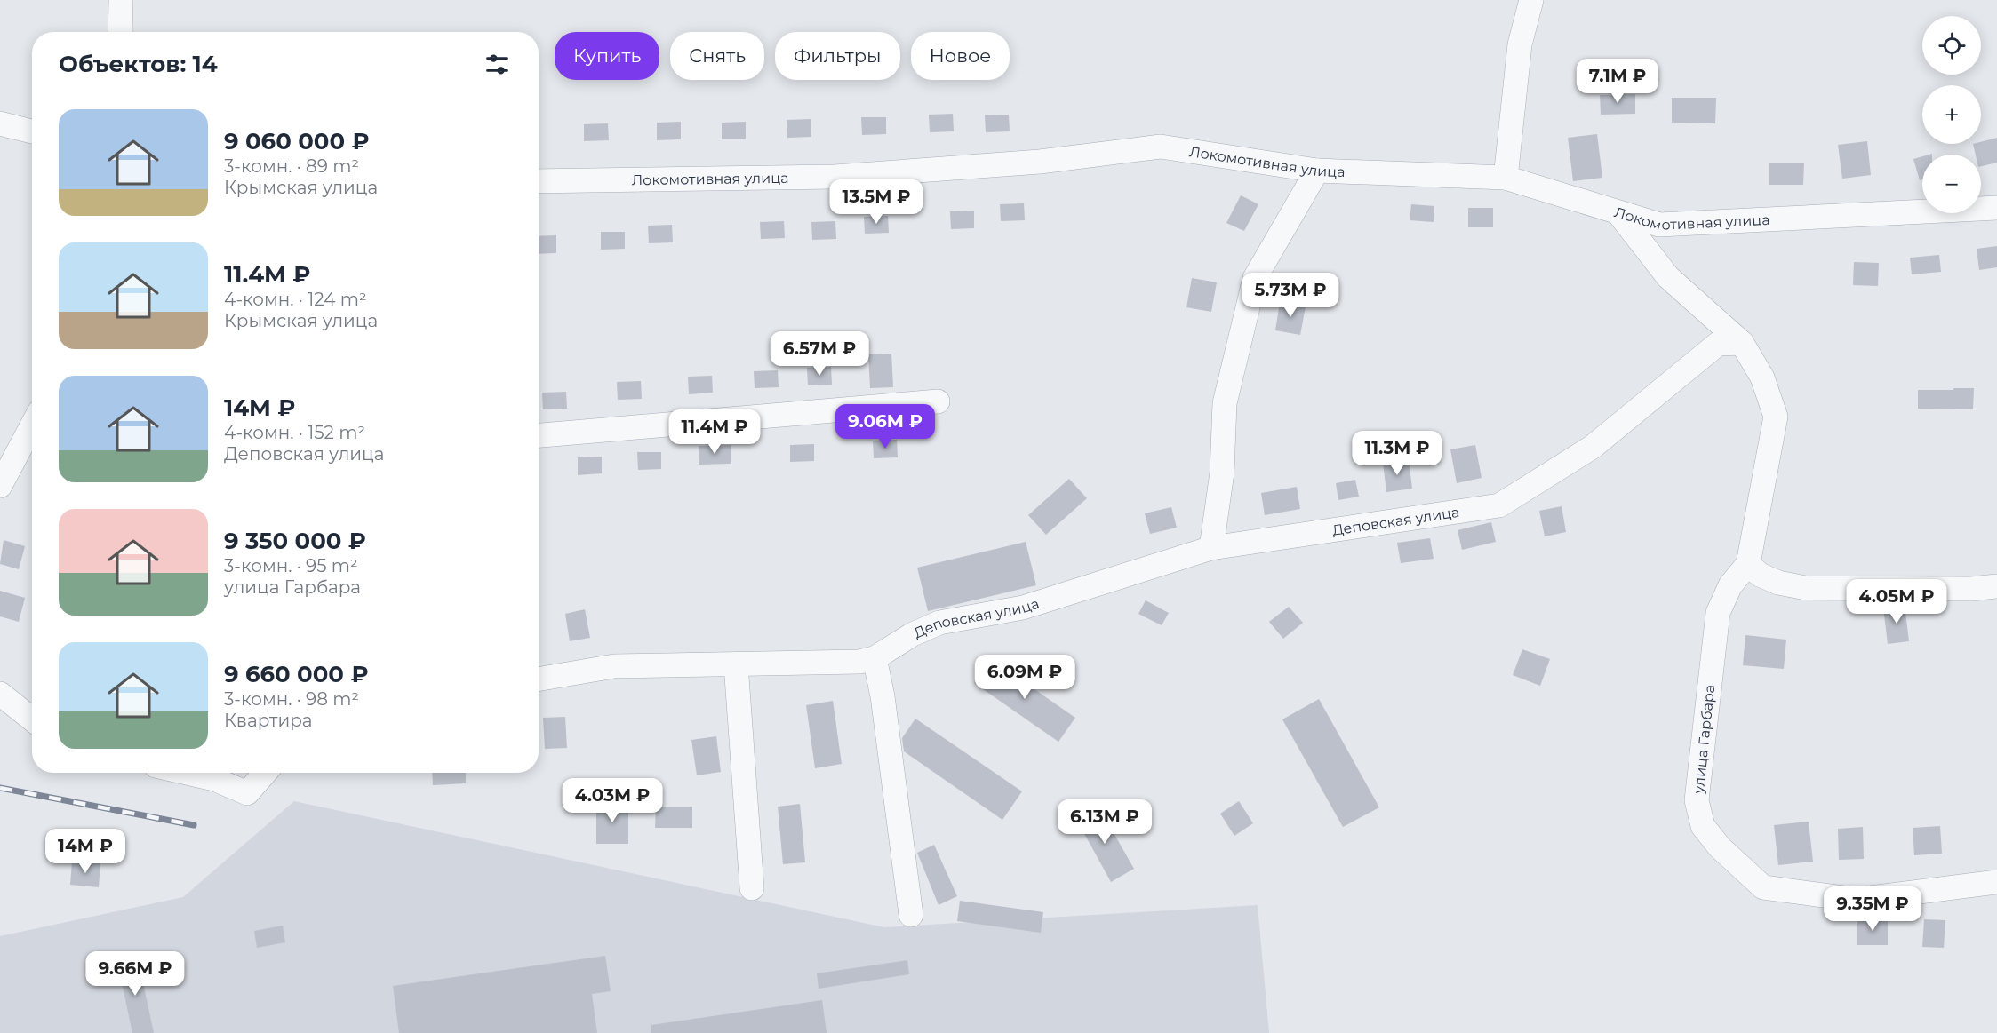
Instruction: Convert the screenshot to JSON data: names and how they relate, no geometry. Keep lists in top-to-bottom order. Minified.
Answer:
{"streets":{"street":["Локомотивная улица","Деповская улица","улица Гарбара"]},"page":{"map_buttons":["+","−"],"chip":["Купить","Снять","Фильтры","Новое"],"heading":"Объектов: 14","price":["7.1M ₽","13.5M ₽","5.73M ₽","6.57M ₽","9.06M ₽","11.4M ₽","11.3M ₽","4.05M ₽","6.09M ₽","4.03M ₽","6.13M ₽","14M ₽","9.35M ₽","9.66M ₽"],"list":[{"name":"9 060 000 ₽","note":"3-комн. · 89 m² · Крымская улица"},{"name":"11.4M ₽","note":"4-комн. · 124 m² · Крымская улица"},{"name":"14M ₽","note":"4-комн. · 152 m² · Деповская улица"},{"name":"9 350 000 ₽","note":"3-комн. · 95 m² · улица Гарбара"},{"name":"9 660 000 ₽","note":"3-комн. · 98 m² · Квартира"}]}}
